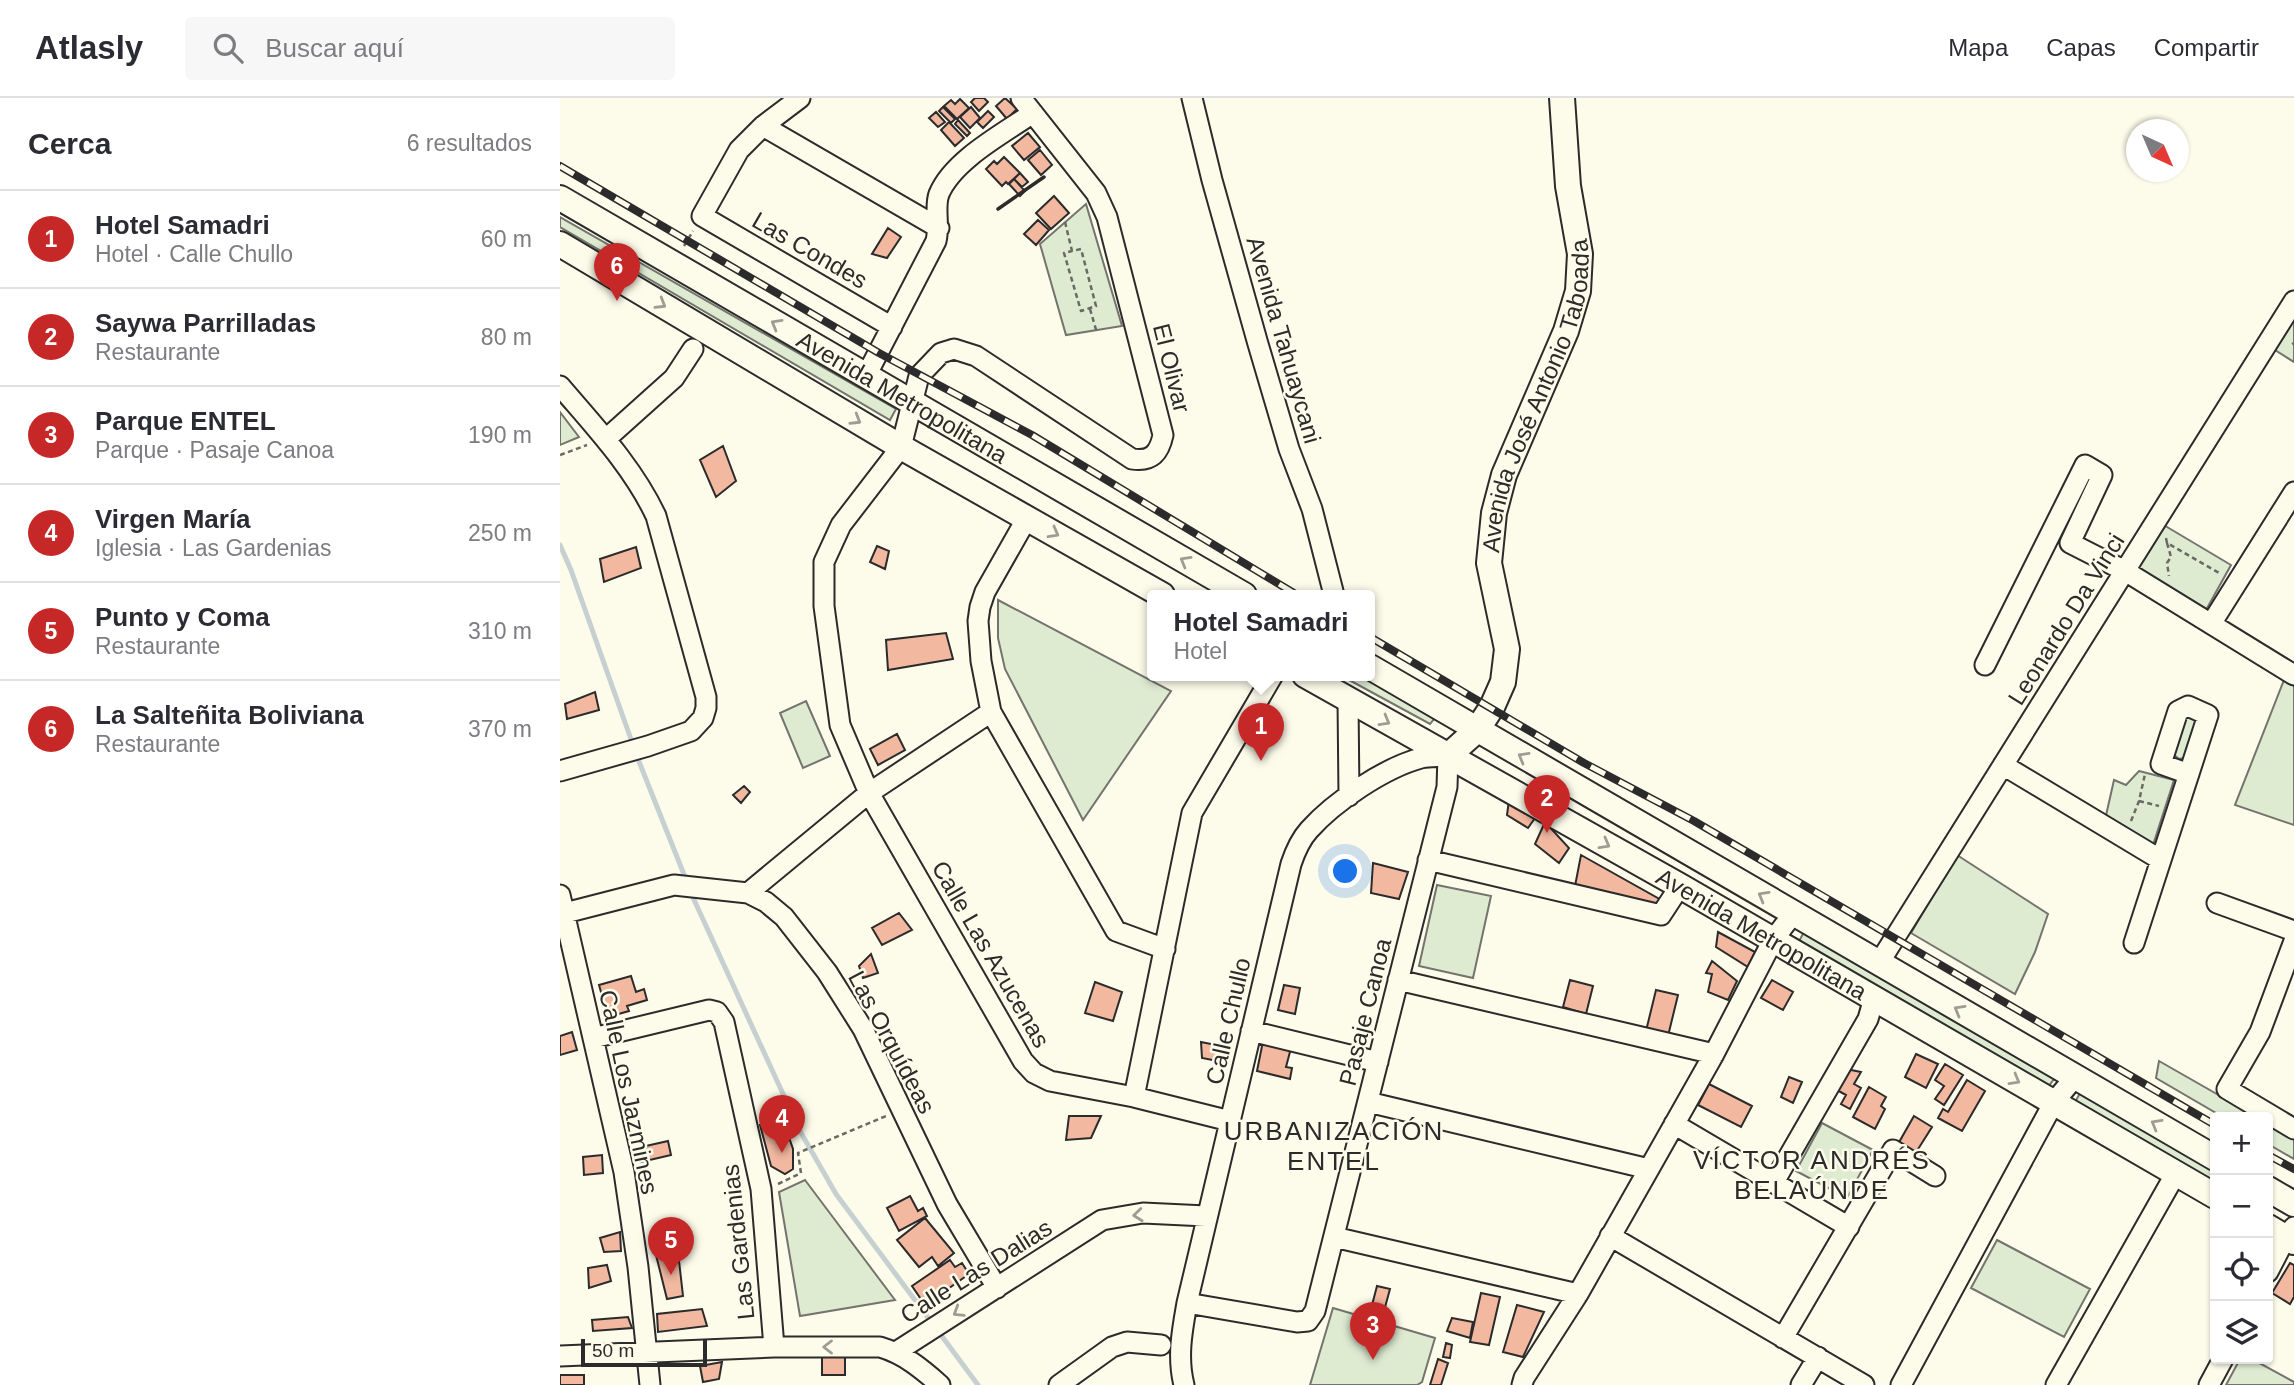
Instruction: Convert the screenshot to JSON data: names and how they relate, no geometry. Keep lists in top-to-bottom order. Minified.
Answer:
{"streets":{"main road":["Avenida José Antonio Taboada","Avenida Metropolitana"],"street":["Las Condes","Avenida Tahuaycani","El Olivar","Leonardo Da Vinci","Calle Las Azucenas","Pasaje Canoa","Calle Chullo","Las Orquídeas","Calle Los Jazmines","Las Gardenias","Calle Las Dalias"]},"crossings":[["El Olivar","Avenida Metropolitana"],["Avenida José Antonio Taboada","Avenida Metropolitana"],["Avenida José Antonio Taboada","Pasaje Canoa"],["Avenida José Antonio Taboada","Calle Chullo"],["Avenida Metropolitana","Leonardo Da Vinci"],["Avenida Metropolitana","Calle Las Azucenas"],["Avenida Metropolitana","Pasaje Canoa"],["Avenida Metropolitana","Calle Chullo"],["Calle Las Azucenas","Calle Chullo"],["Pasaje Canoa","Calle Chullo"],["Calle Chullo","Calle Las Dalias"],["Las Orquídeas","Calle Los Jazmines"],["Las Orquídeas","Calle Las Dalias"],["Calle Los Jazmines","Las Gardenias"],["Calle Los Jazmines","Calle Las Dalias"],["Las Gardenias","Calle Las Dalias"]],"one_way":["Calle Las Dalias"],"districts":["URBANIZACIÓN ENTEL","VÍCTOR ANDRÉS BELAÚNDE"],"scale_bar":"50 m","north":"bottom right","page":{"header":"Atlasly","search":"Buscar aquí","nav":["Mapa","Capas","Compartir"],"heading":["Cerca","6 resultados"],"list":[{"mark":"1","name":"Hotel Samadri","note":"Hotel · Calle Chullo","value":"60 m"},{"mark":"2","name":"Saywa Parrilladas","note":"Restaurante","value":"80 m"},{"mark":"3","name":"Parque ENTEL","note":"Parque · Pasaje Canoa","value":"190 m"},{"mark":"4","name":"Virgen María","note":"Iglesia · Las Gardenias","value":"250 m"},{"mark":"5","name":"Punto y Coma","note":"Restaurante","value":"310 m"},{"mark":"6","name":"La Salteñita Boliviana","note":"Restaurante","value":"370 m"}],"pins":["6","1","2","4","5","3"],"popup":["Hotel Samadri","Hotel"],"map_buttons":["+","−"],"scale":"50 m"}}
